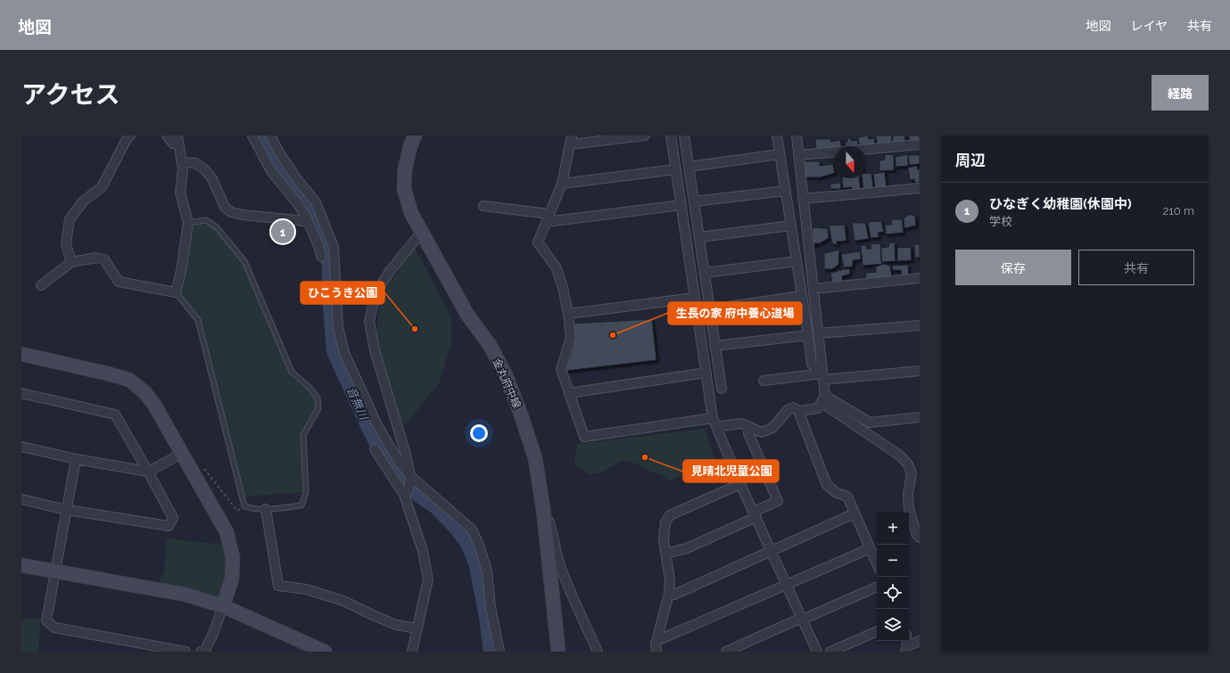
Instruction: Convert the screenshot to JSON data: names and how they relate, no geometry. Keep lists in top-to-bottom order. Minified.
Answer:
{"streets":{"street":["金丸府中線"]},"water":["音無川"],"places":["ひこうき公園","生長の家 府中養心道場","見晴北児童公園"],"north":"bottom","page":{"header":"地図","nav":["地図","レイヤ","共有"],"title":"アクセス","buttons":["経路",["保存","共有"]],"heading":"周辺","list":[{"mark":"1","name":"ひなぎく幼稚園(休園中)","note":"学校","value":"210 m"}],"pins":"1","map_buttons":["+","−"]}}
